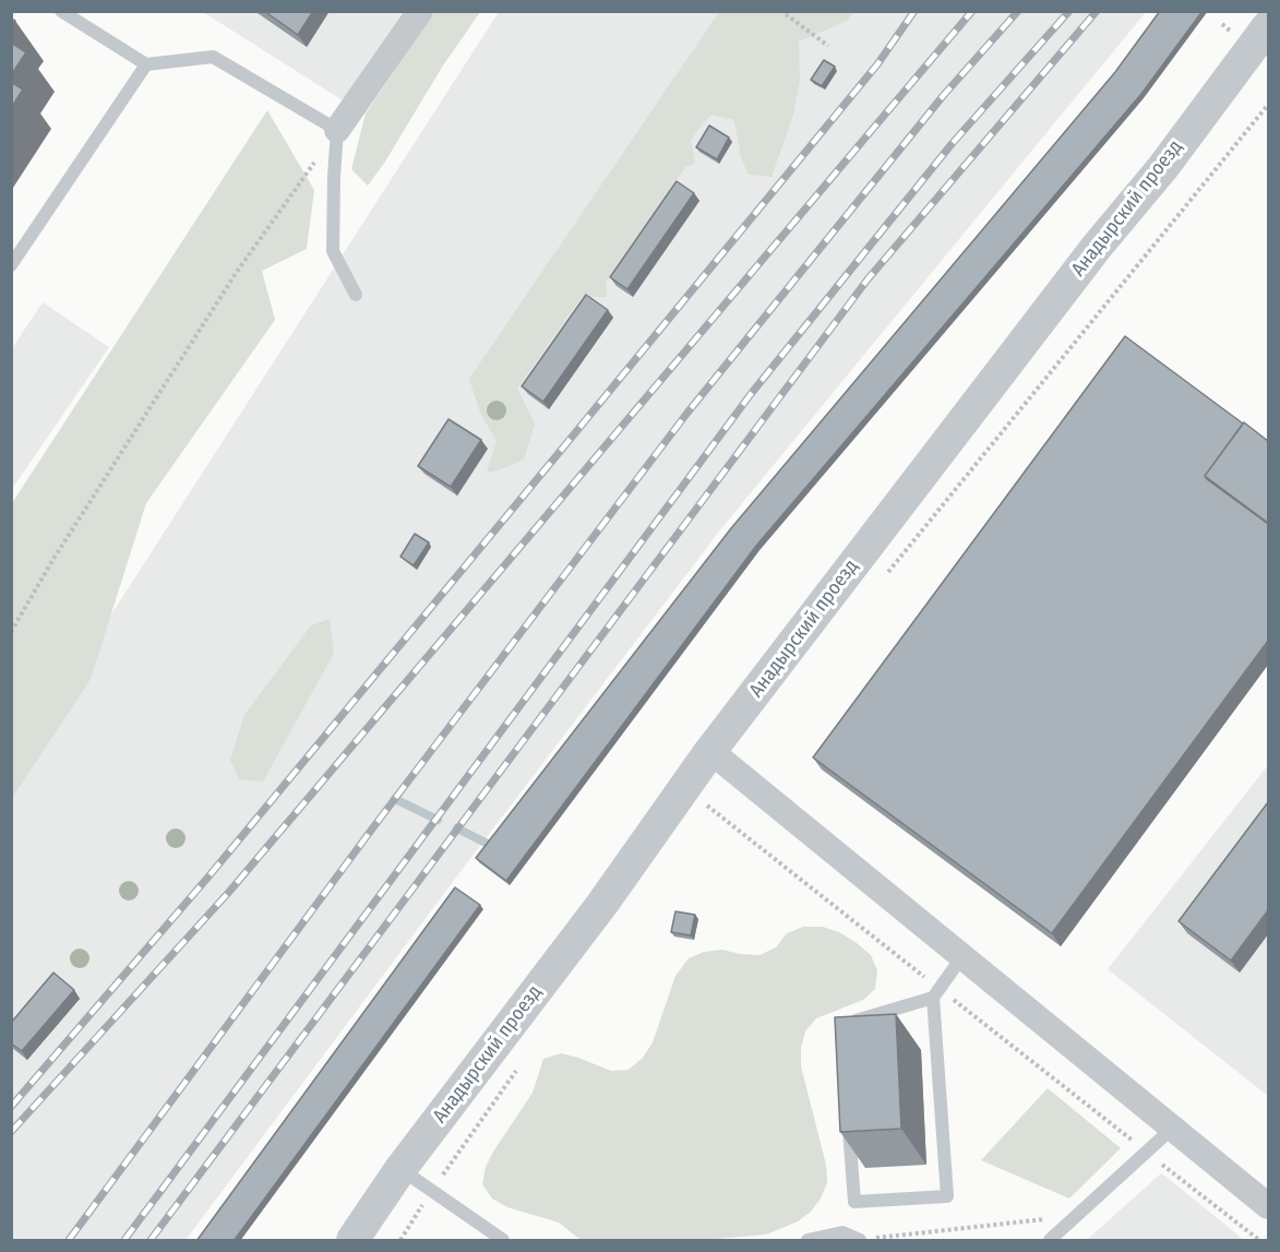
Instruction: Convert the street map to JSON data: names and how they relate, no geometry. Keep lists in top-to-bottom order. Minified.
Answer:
{"streets":{"street":["Анадырский проезд"]}}
